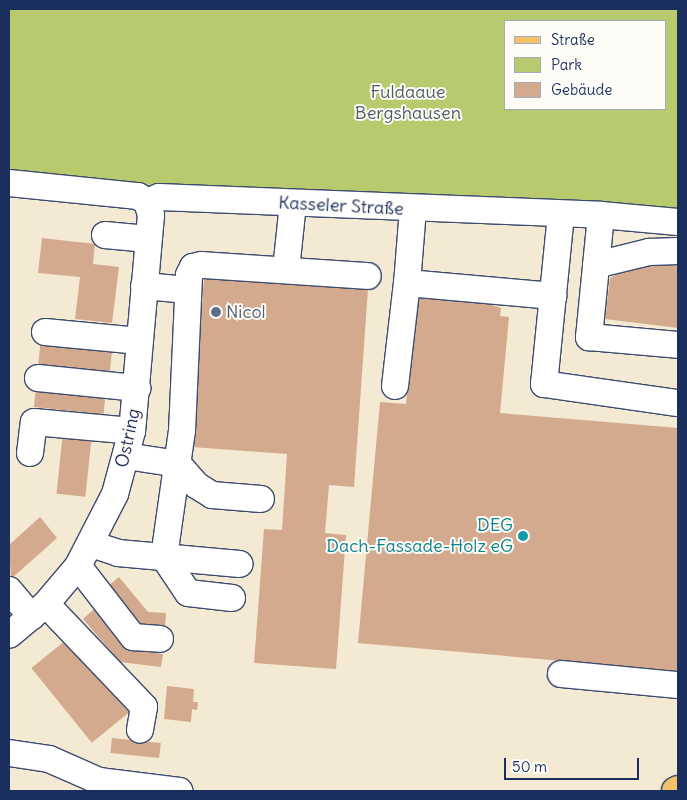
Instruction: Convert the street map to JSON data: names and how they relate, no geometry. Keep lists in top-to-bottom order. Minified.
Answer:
{"streets":{"street":["Kasseler Straße","Ostring"]},"crossings":[["Kasseler Straße","Ostring"]],"parks":["Fuldaaue Bergshausen"],"places":["Nicol","DEG Dach-Fassade-Holz eG"],"legend":["Straße","Park","Gebäude"],"scale_bar":"50 m"}
